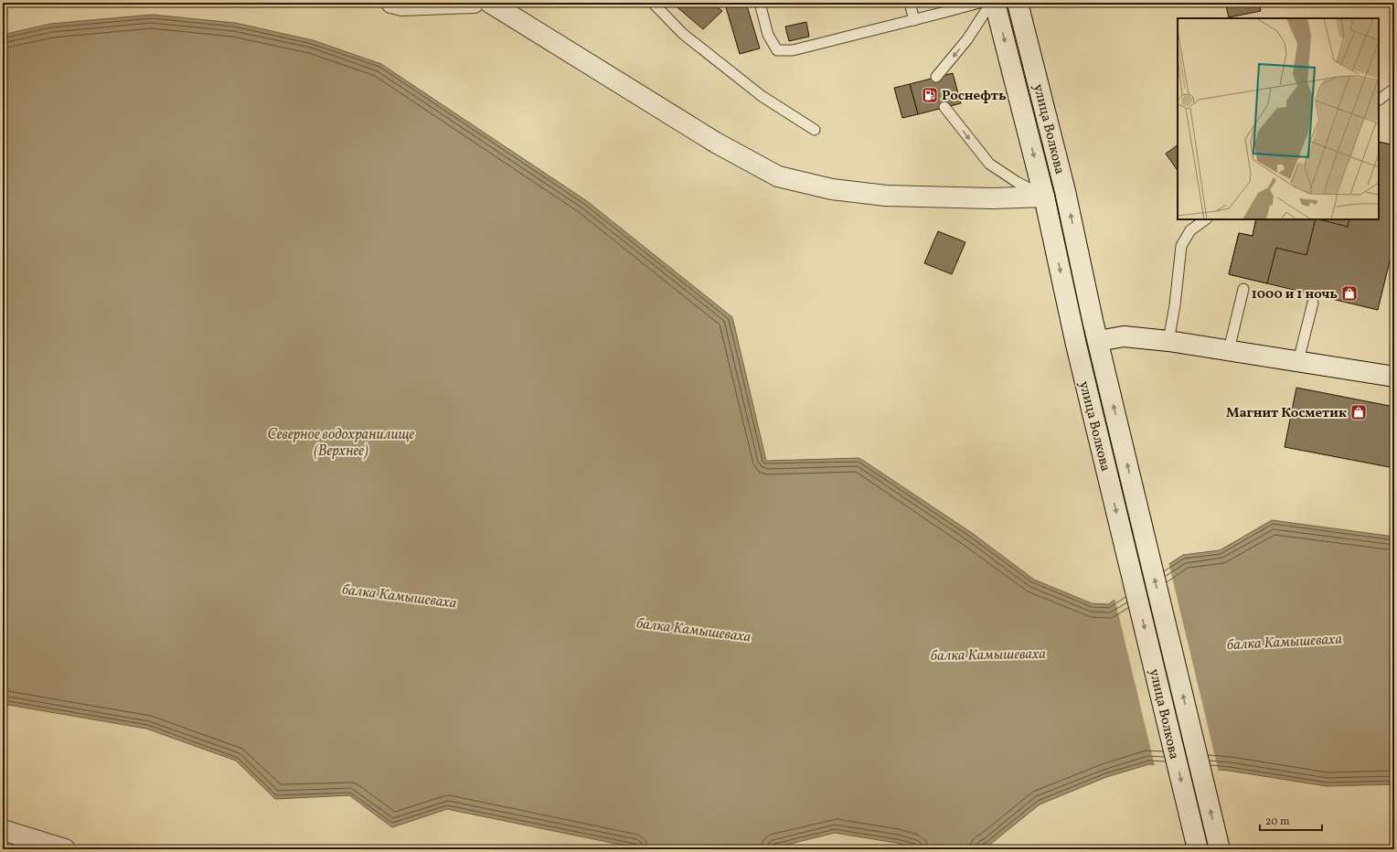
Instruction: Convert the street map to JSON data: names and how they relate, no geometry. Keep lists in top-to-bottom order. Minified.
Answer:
{"streets":{"main road":["улица Волкова"]},"water":["Северное водохранилище (Верхнее)","балка Камышеваха"],"places":{"fuel station":["Роснефть"],"shop":["1000 и 1 ночь","Магнит Косметик"]},"scale_bar":"20 m"}
